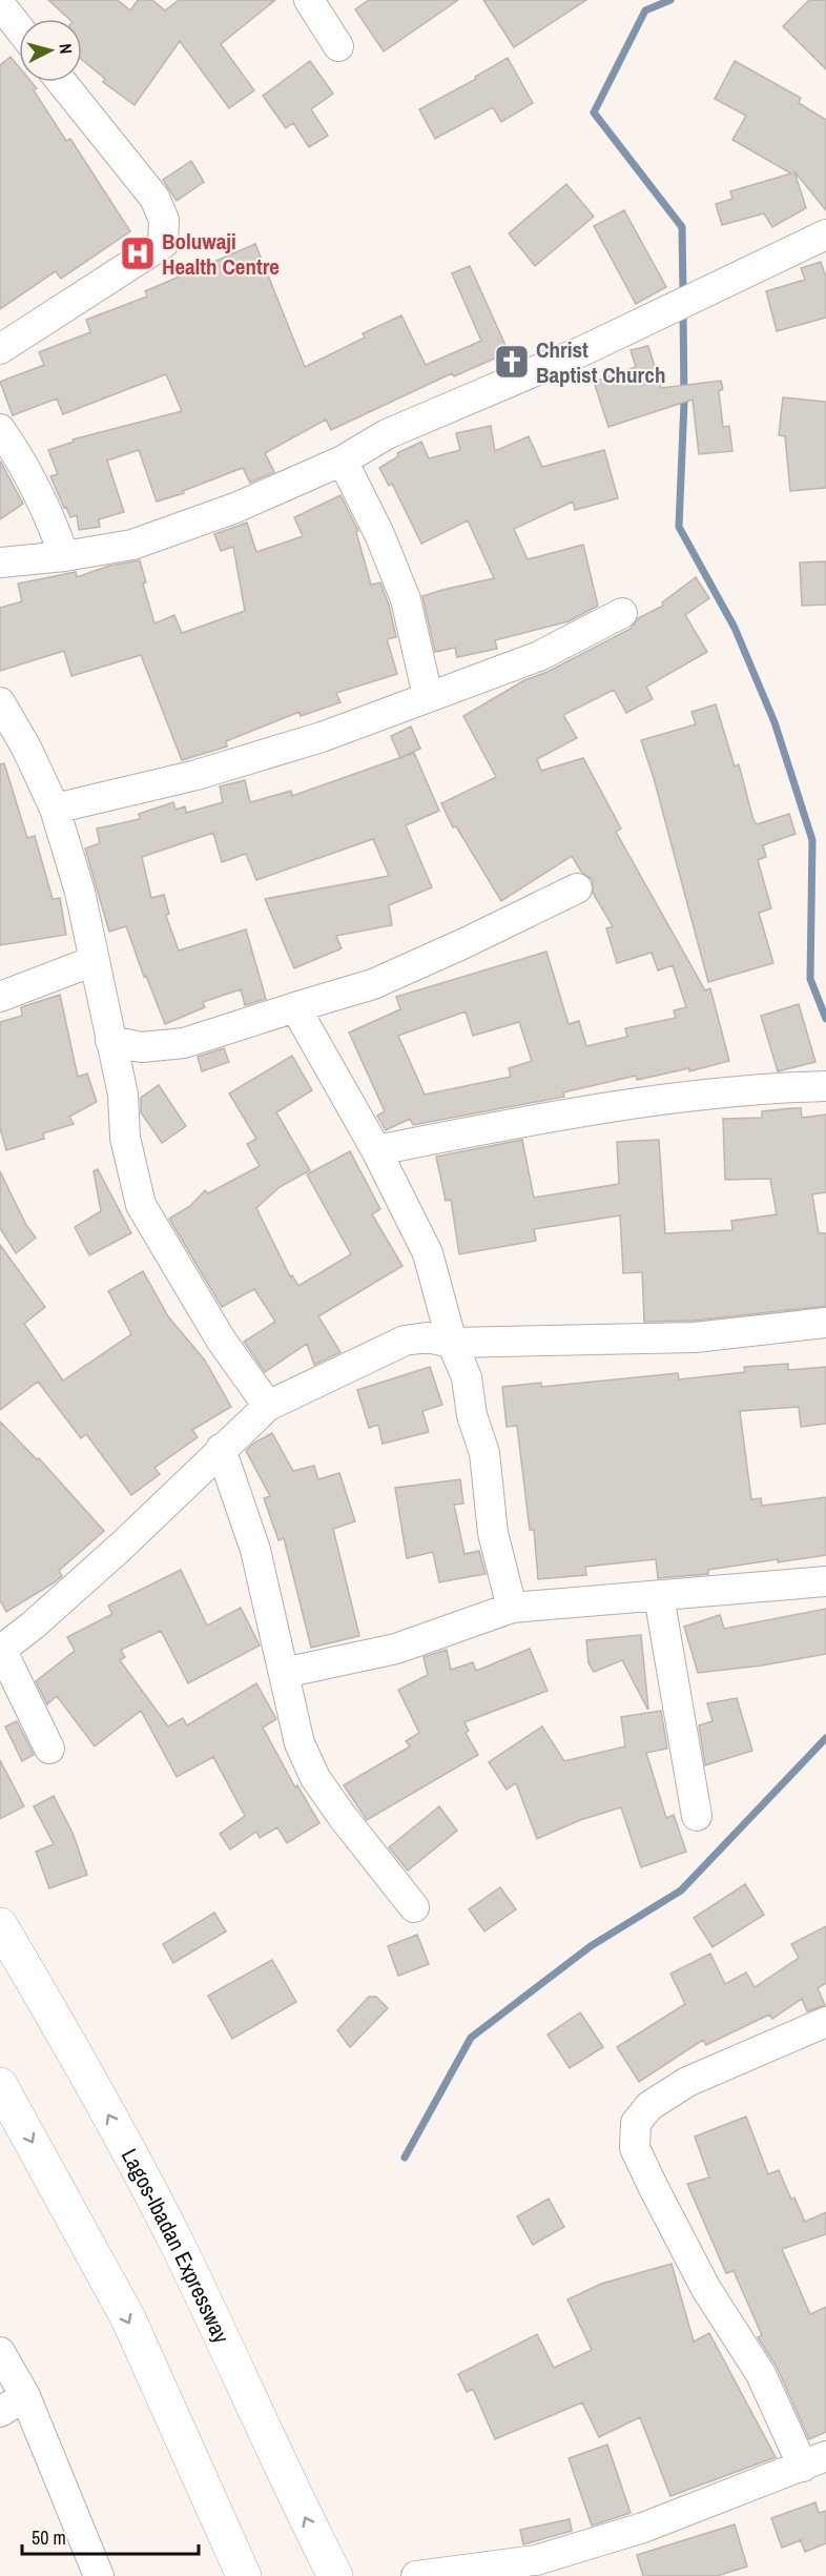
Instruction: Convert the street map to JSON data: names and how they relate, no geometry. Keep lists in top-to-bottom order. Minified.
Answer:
{"streets":{"highway":["Lagos-Ibadan Expressway"]},"places":{"hospital":["Boluwaji Health Centre"],"church":["Christ Baptist Church"]},"scale_bar":"50 m","north":"right"}
